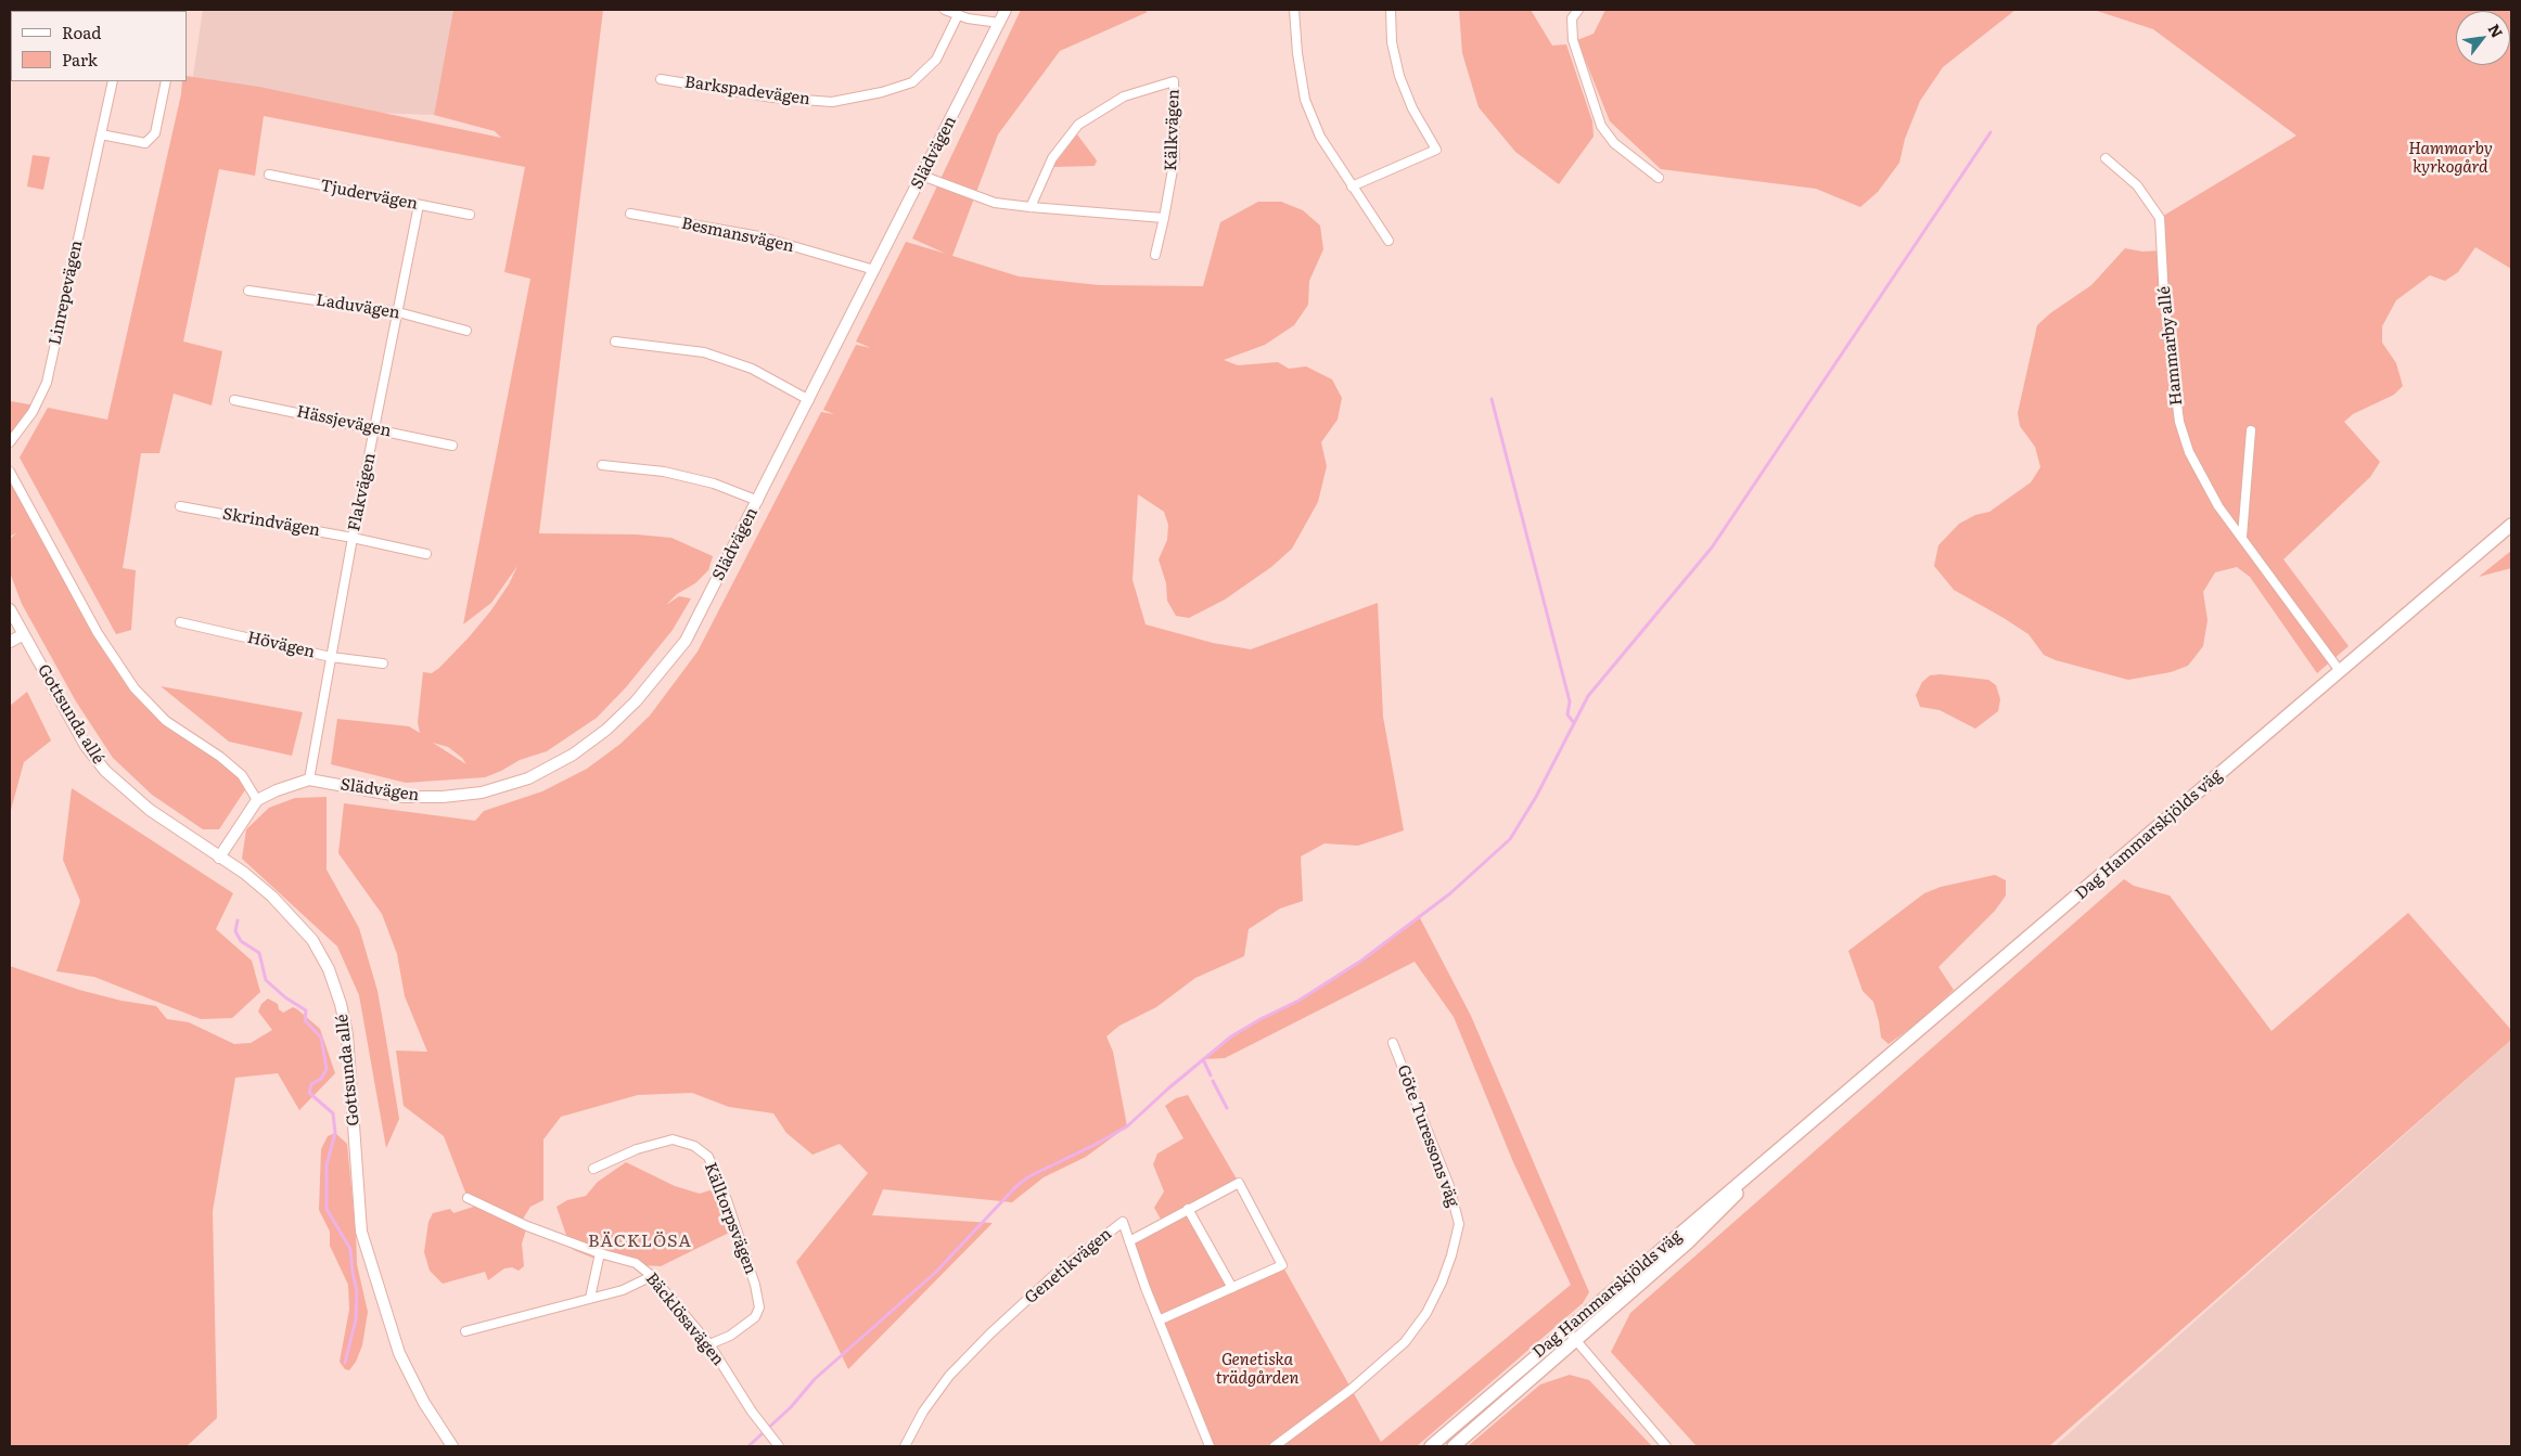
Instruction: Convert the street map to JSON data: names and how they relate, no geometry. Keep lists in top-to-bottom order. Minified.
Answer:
{"streets":{"main road":["Dag Hammarskjölds väg"],"street":["Barkspadevägen","Kälkvägen","Slädvägen","Tjudervägen","Besmansvägen","Linrepevägen","Laduvägen","Hammarby allé","Hässjevägen","Flakvägen","Skrindvägen","Hövägen","Gottsunda allé","Göte Turessons väg","Källtorpsvägen","Genetikvägen","Bäcklösavägen"]},"crossings":[["Slädvägen","Besmansvägen"],["Slädvägen","Flakvägen"],["Tjudervägen","Flakvägen"],["Laduvägen","Flakvägen"],["Hammarby allé","Dag Hammarskjölds väg"],["Hässjevägen","Flakvägen"],["Flakvägen","Skrindvägen"],["Flakvägen","Hövägen"],["Källtorpsvägen","Bäcklösavägen"]],"districts":["BÄCKLÖSA"],"parks":["Hammarby kyrkogård","Genetiska trädgården"],"legend":["Road","Park"],"north":"top right"}
